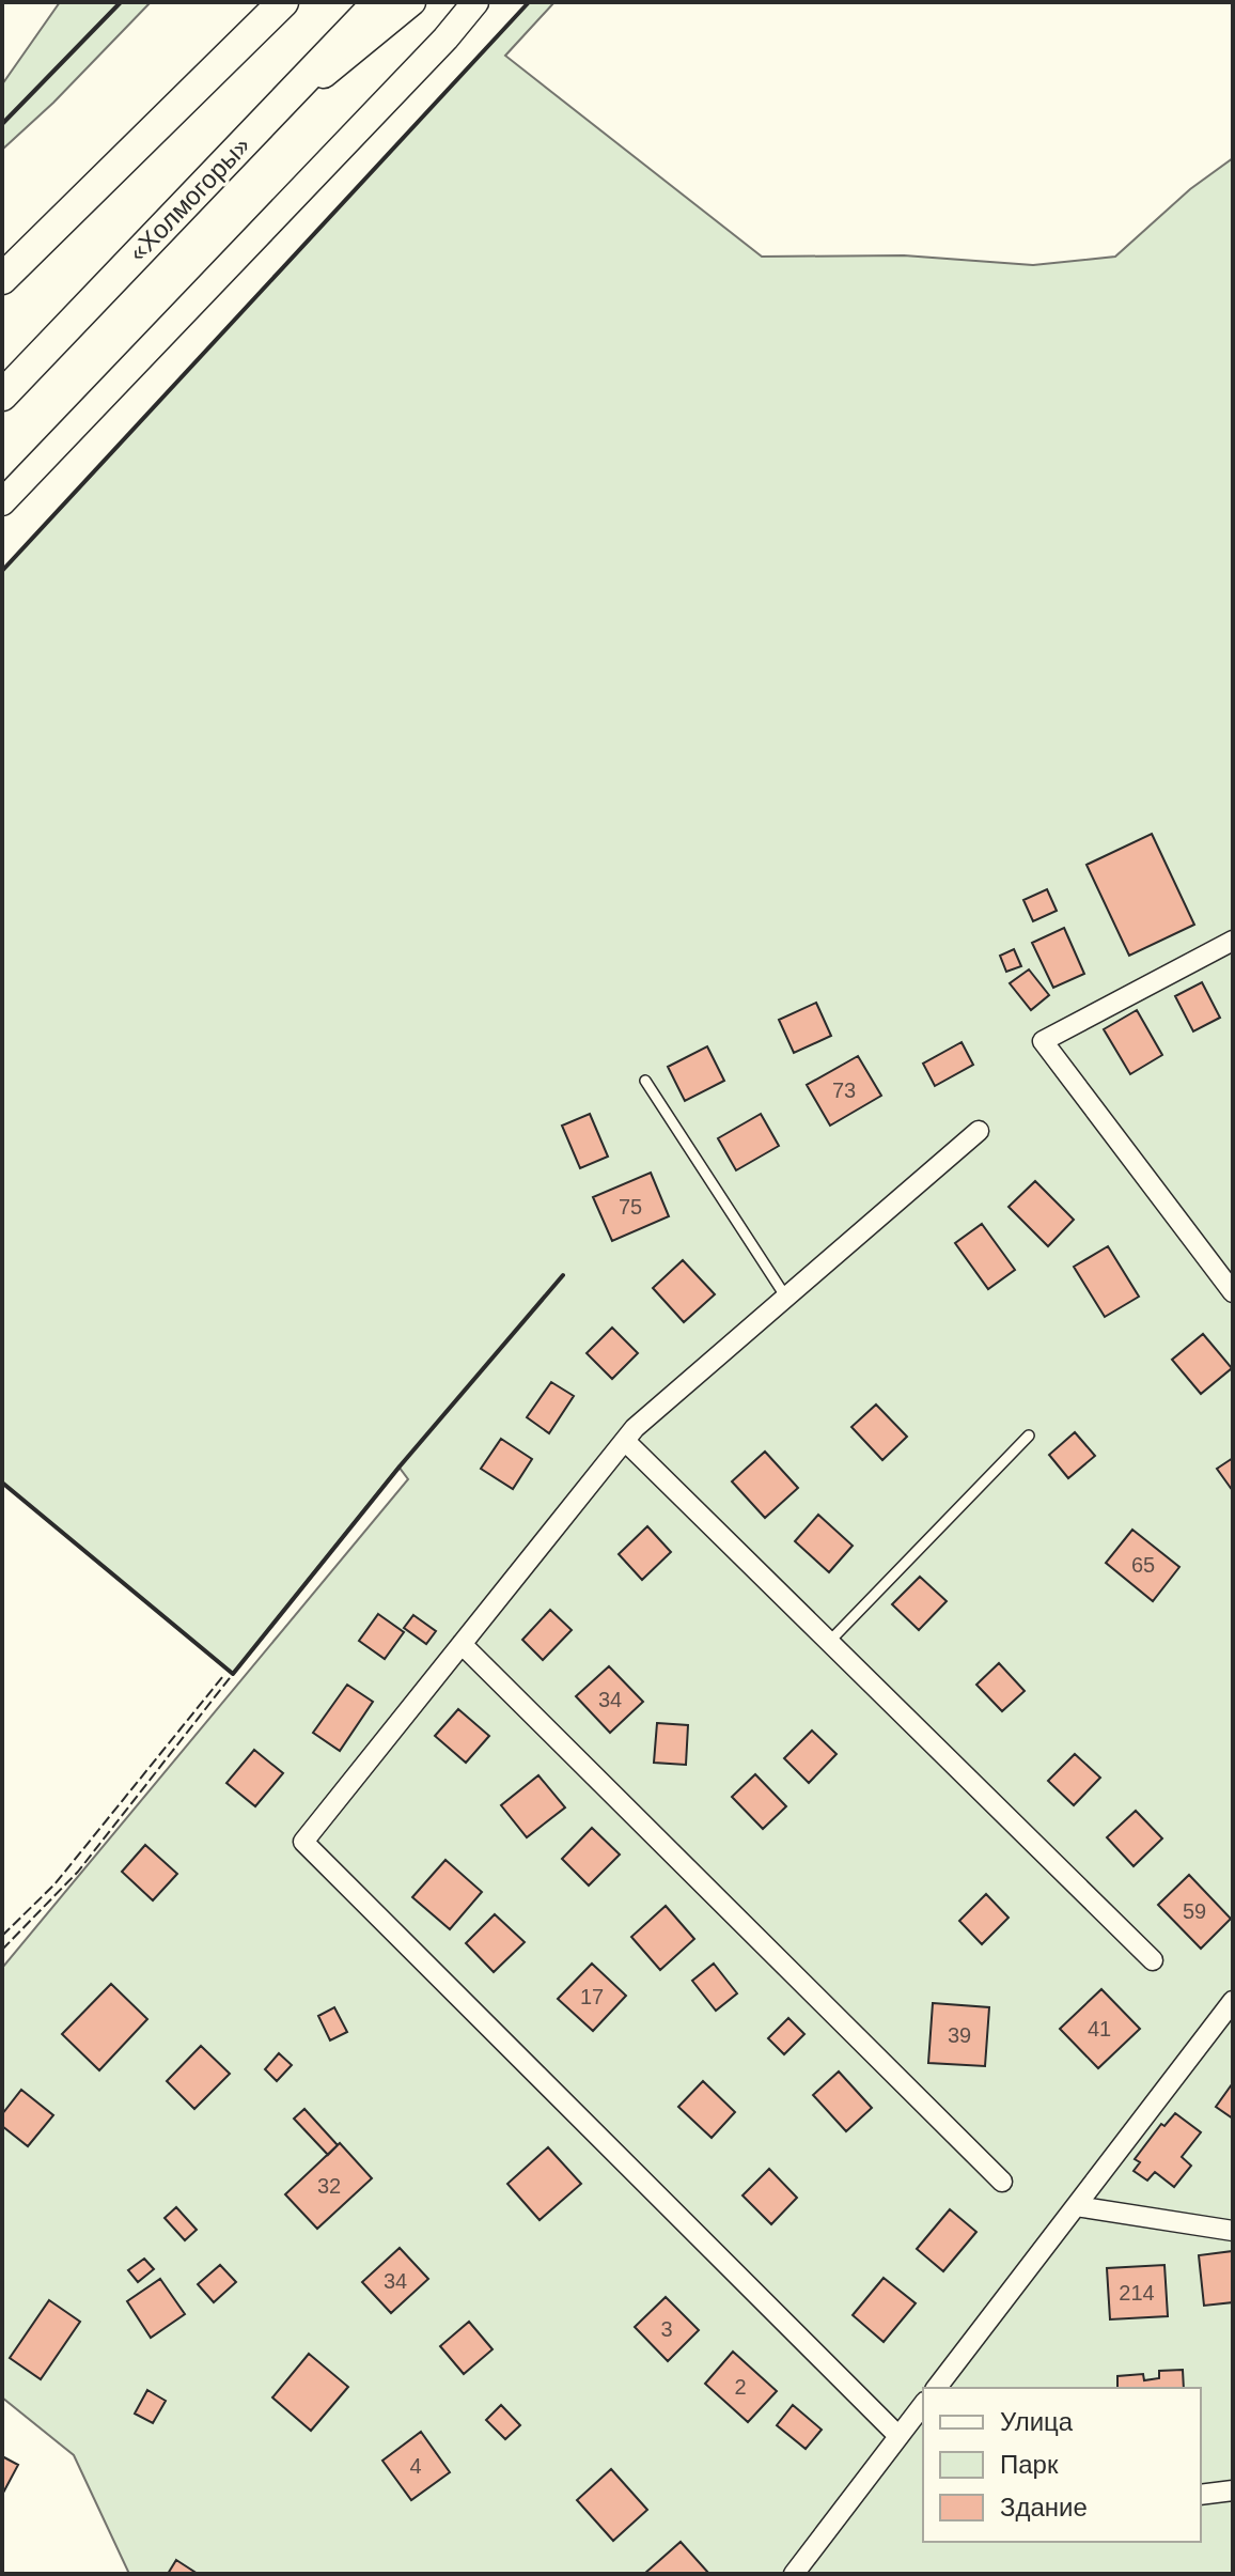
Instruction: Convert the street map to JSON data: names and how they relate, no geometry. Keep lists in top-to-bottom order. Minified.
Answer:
{"streets":{"highway":["«Холмогоры»"]},"house_numbers":["73","75","65","34","59","17","41","39","32","34","214","3","2","4"],"legend":["Улица","Парк","Здание"]}
